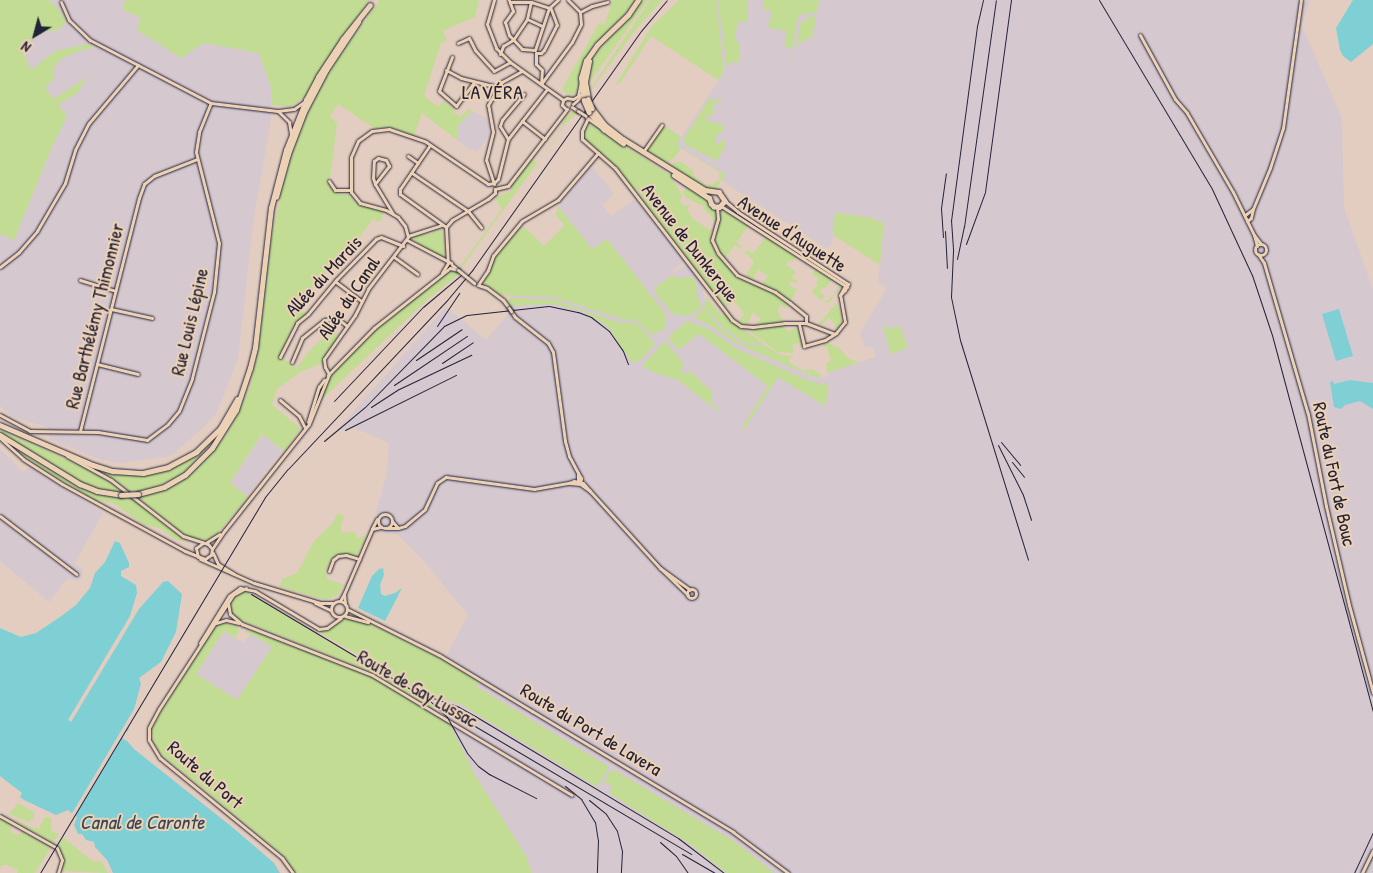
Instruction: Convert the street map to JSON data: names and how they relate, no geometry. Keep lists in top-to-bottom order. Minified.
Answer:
{"streets":{"main road":["Avenue d'Auguette"],"street":["Avenue de Dunkerque","Allée du Marais","Allée du Canal","Rue Barthélémy Thimonnier","Rue Louis Lépine","Route du Fort de Bouc","Route de Gay Lussac","Route du Port de Lavera","Route du Port"]},"crossings":[["Allée du Marais","Allée du Canal"],["Rue Barthélémy Thimonnier","Rue Louis Lépine"]],"districts":["LAVÉRA"],"water":["Canal de Caronte"],"north":"bottom left"}
